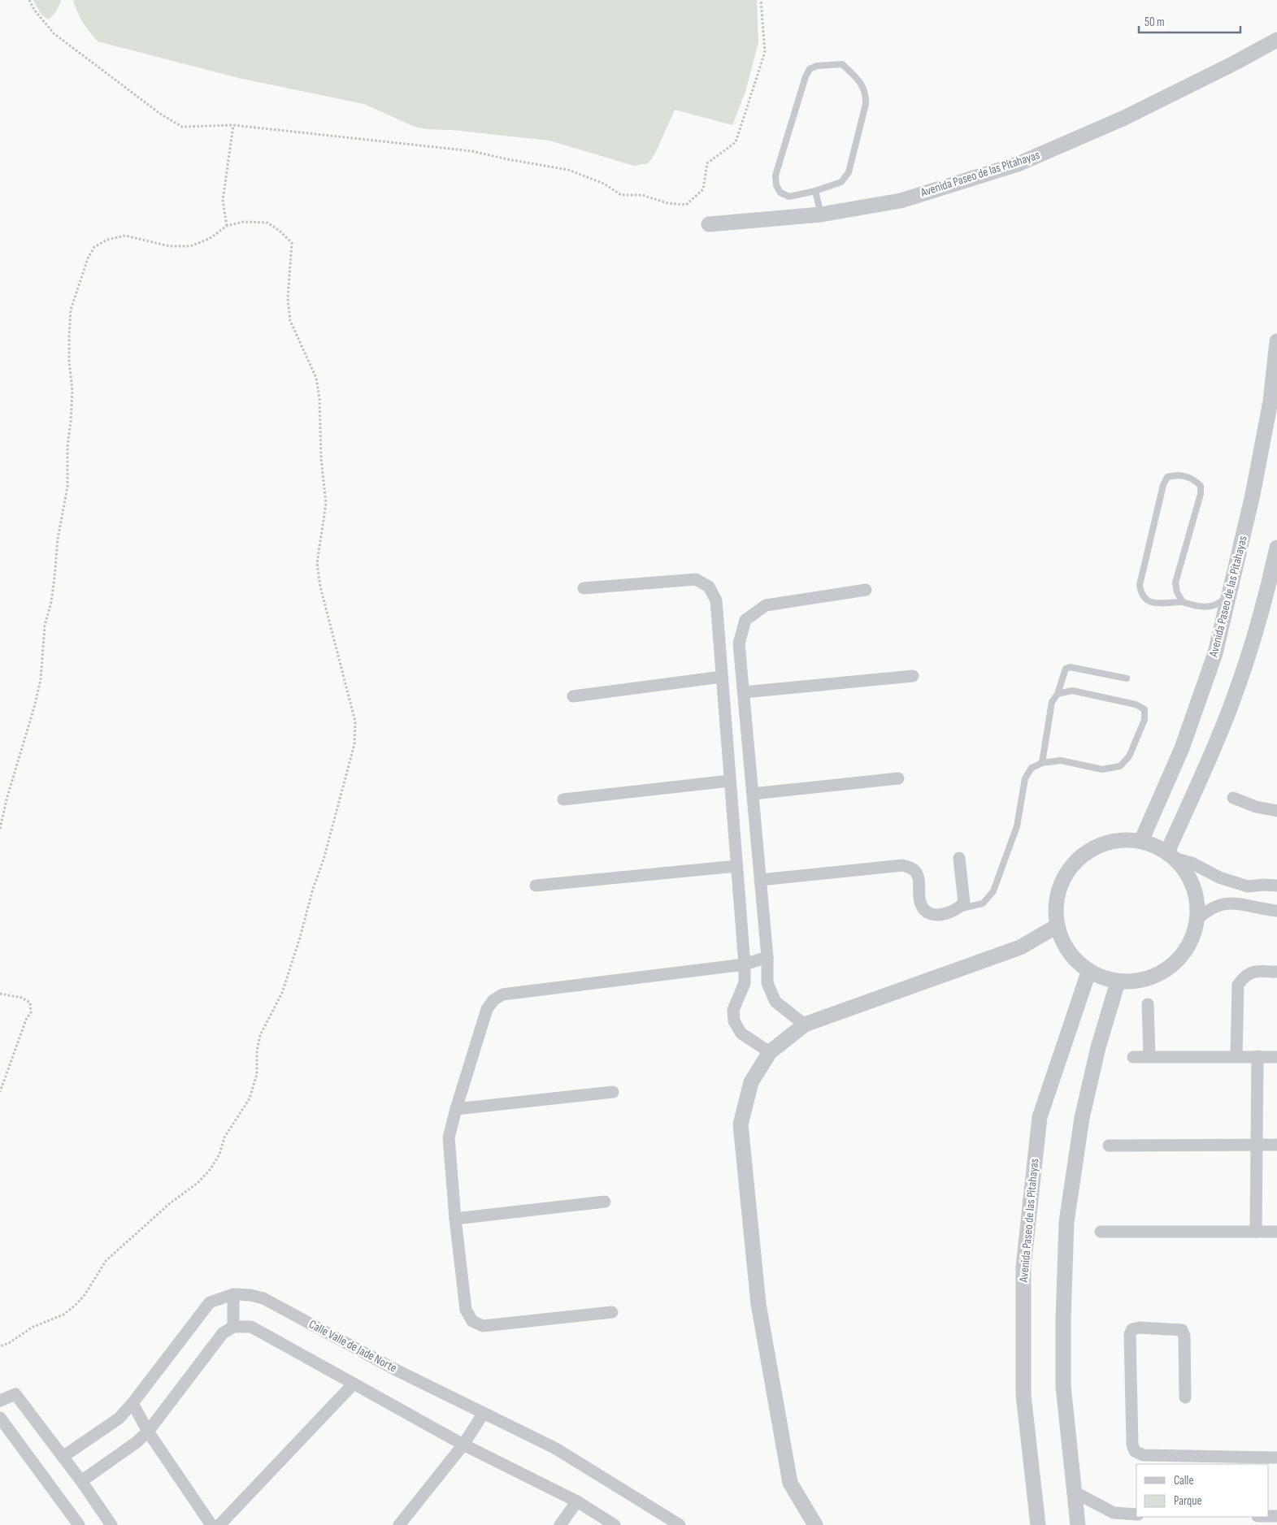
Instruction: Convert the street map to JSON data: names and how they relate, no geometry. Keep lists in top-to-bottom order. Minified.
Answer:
{"streets":{"street":["Avenida Paseo de las Pitahayas","Calle Valle de Jade Norte"]},"legend":["Calle","Parque"],"scale_bar":"50 m"}
